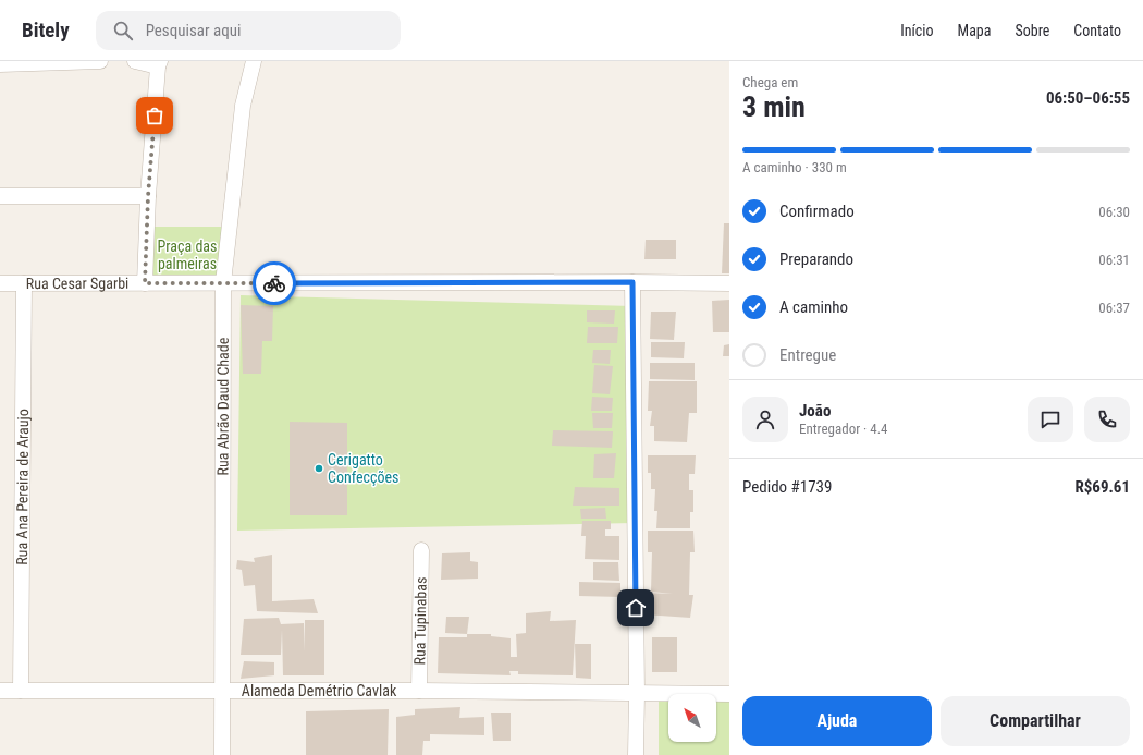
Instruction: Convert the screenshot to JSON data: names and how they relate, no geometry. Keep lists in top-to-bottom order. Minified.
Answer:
{"streets":{"street":["Rua Cesar Sgarbi","Rua Abrão Daud Chade","Rua Ana Pereira de Araujo","Rua Tupinabas","Alameda Demétrio Cavlak"]},"crossings":[["Rua Cesar Sgarbi","Rua Abrão Daud Chade"],["Rua Cesar Sgarbi","Rua Ana Pereira de Araujo"],["Rua Abrão Daud Chade","Alameda Demétrio Cavlak"],["Rua Ana Pereira de Araujo","Alameda Demétrio Cavlak"],["Rua Tupinabas","Alameda Demétrio Cavlak"]],"parks":["Praça das palmeiras"],"places":["Cerigatto Confecções"],"north":"top left","page":{"header":"Bitely","search":"Pesquisar aqui","nav":["Início","Mapa","Sobre","Contato"],"heading":["3 min","Chega em","06:50–06:55"],"panel":["João","Entregador · 4.4","Pedido #1739","R$69.61"],"bar":"A caminho · 330 m","list":[["Confirmado","06:30"],["Preparando","06:31"],["A caminho","06:37"],"Entregue"],"buttons":["Ajuda","Compartilhar"]}}
